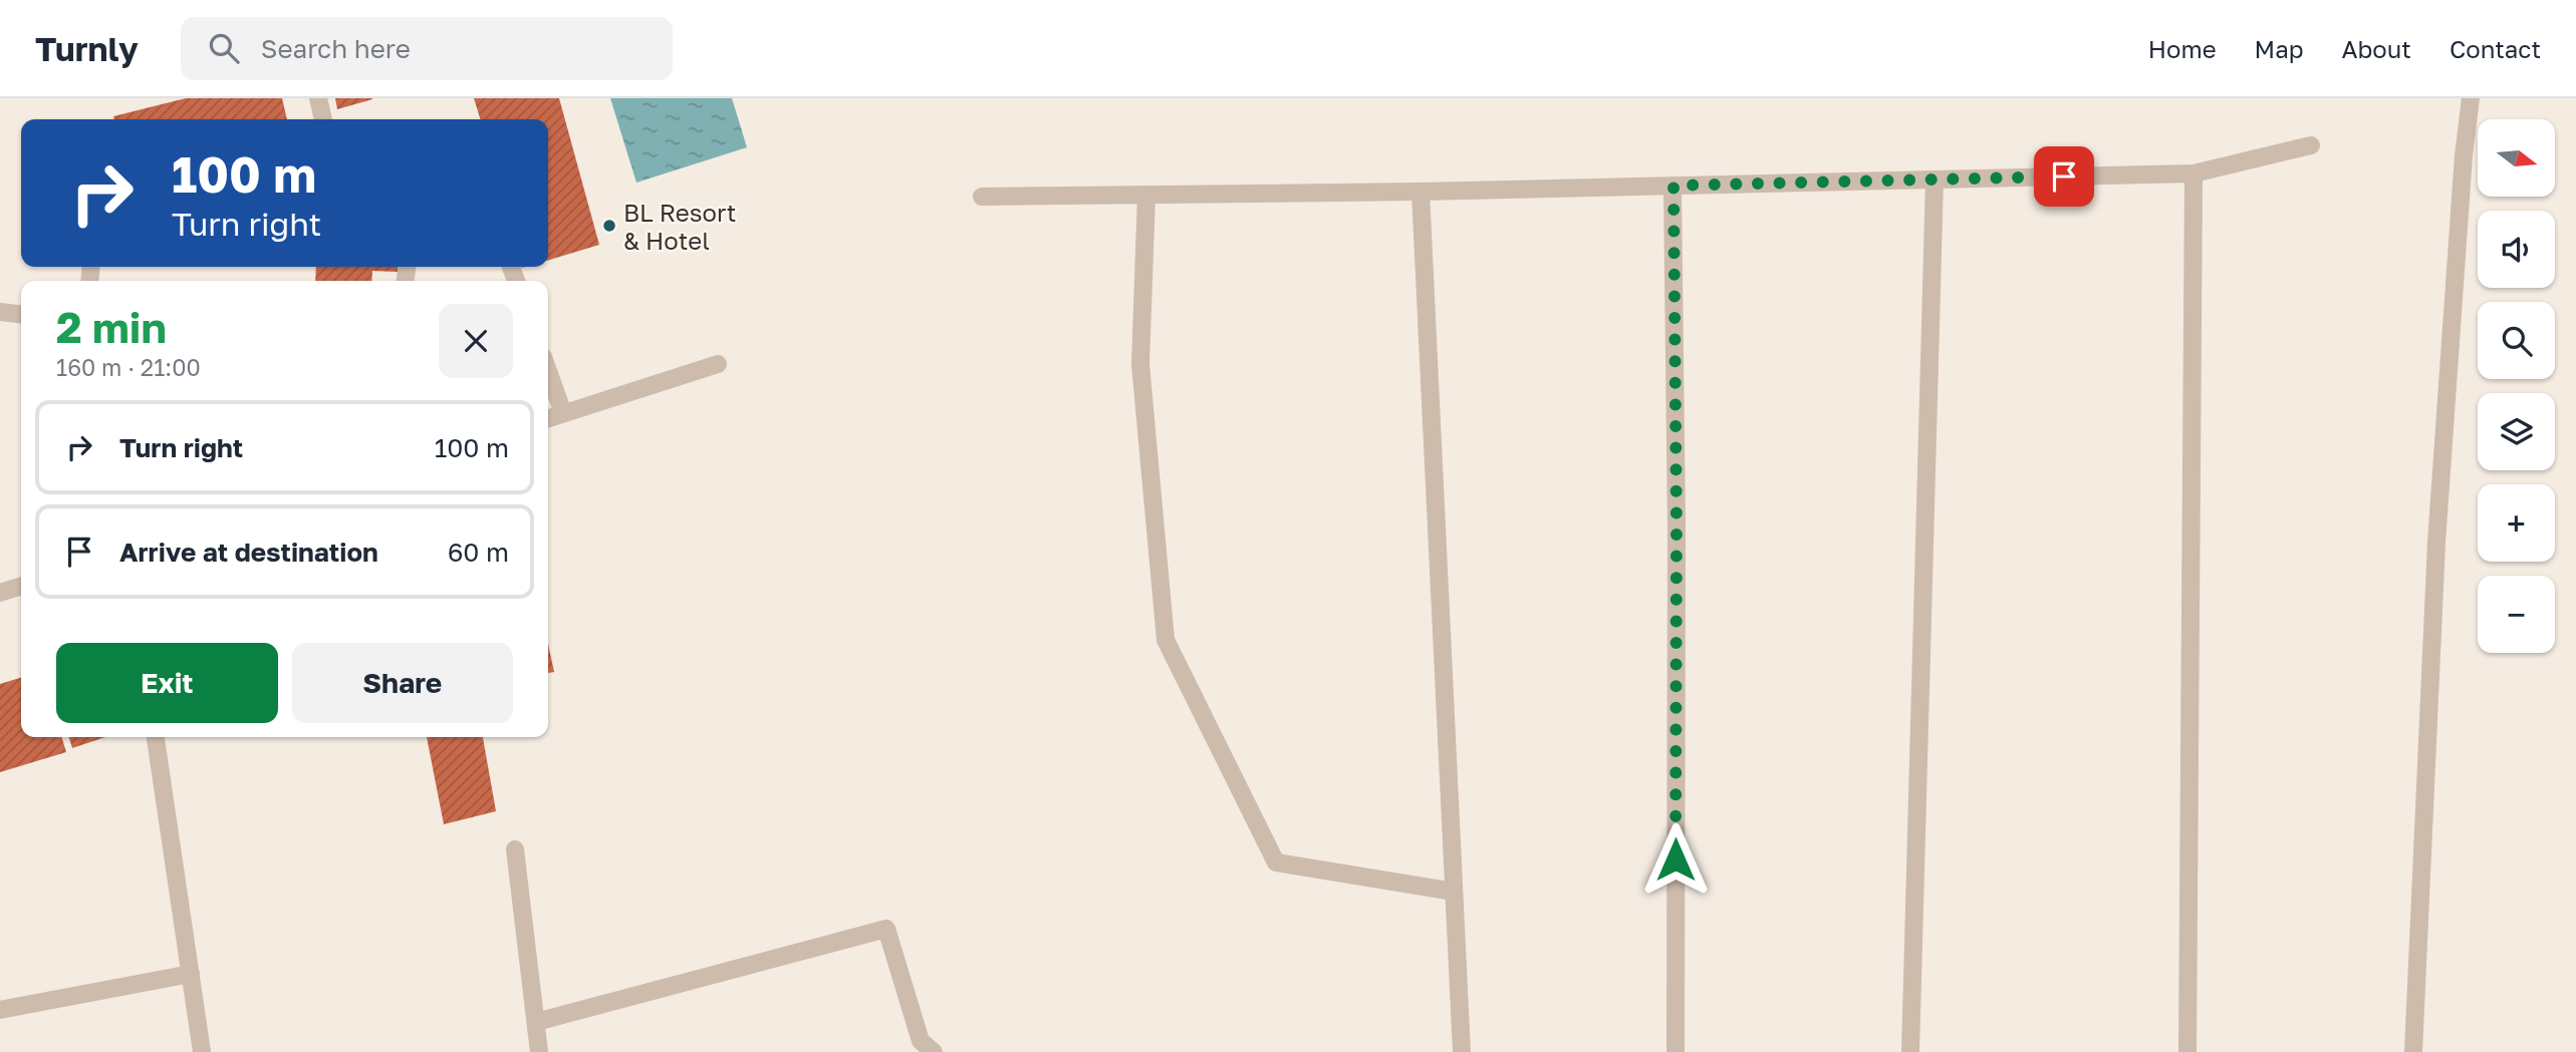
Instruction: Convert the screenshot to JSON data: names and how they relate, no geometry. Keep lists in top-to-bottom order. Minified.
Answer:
{"places":["BL Resort & Hotel"],"north":"right","page":{"header":"Turnly","search":"Search here","nav":["Home","Map","About","Contact"],"map_buttons":["+","−"],"turn":["100 m","Turn right"],"heading":["2 min","160 m · 21:00"],"list":[{"name":"Turn right","value":"100 m"},{"name":"Arrive at destination","value":"60 m"}],"buttons":["Exit","Share"]}}
